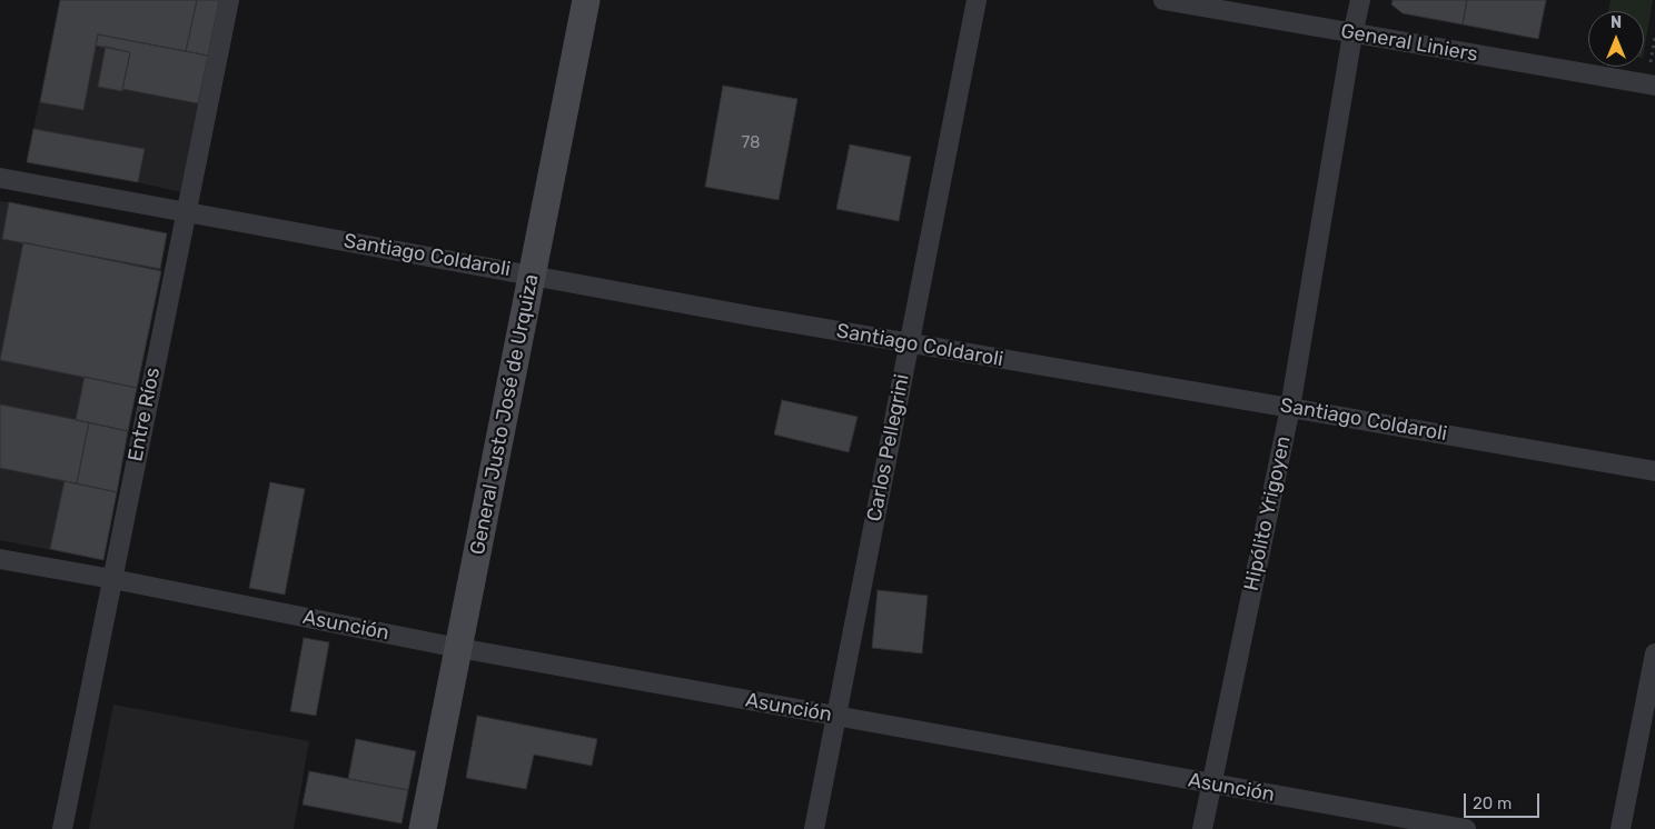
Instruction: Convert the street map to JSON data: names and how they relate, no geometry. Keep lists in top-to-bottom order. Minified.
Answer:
{"streets":{"street":["General Liniers","Santiago Coldaroli","Entre Ríos","General Justo José de Urquiza","Carlos Pellegrini","Hipólito Yrigoyen","Asunción"]},"crossings":[["General Liniers","Hipólito Yrigoyen"],["Santiago Coldaroli","Entre Ríos"],["Santiago Coldaroli","General Justo José de Urquiza"],["Santiago Coldaroli","Carlos Pellegrini"],["Santiago Coldaroli","Hipólito Yrigoyen"],["Entre Ríos","Asunción"],["General Justo José de Urquiza","Asunción"],["Carlos Pellegrini","Asunción"],["Hipólito Yrigoyen","Asunción"]],"house_numbers":["78"],"scale_bar":"20 m","north":"top"}
